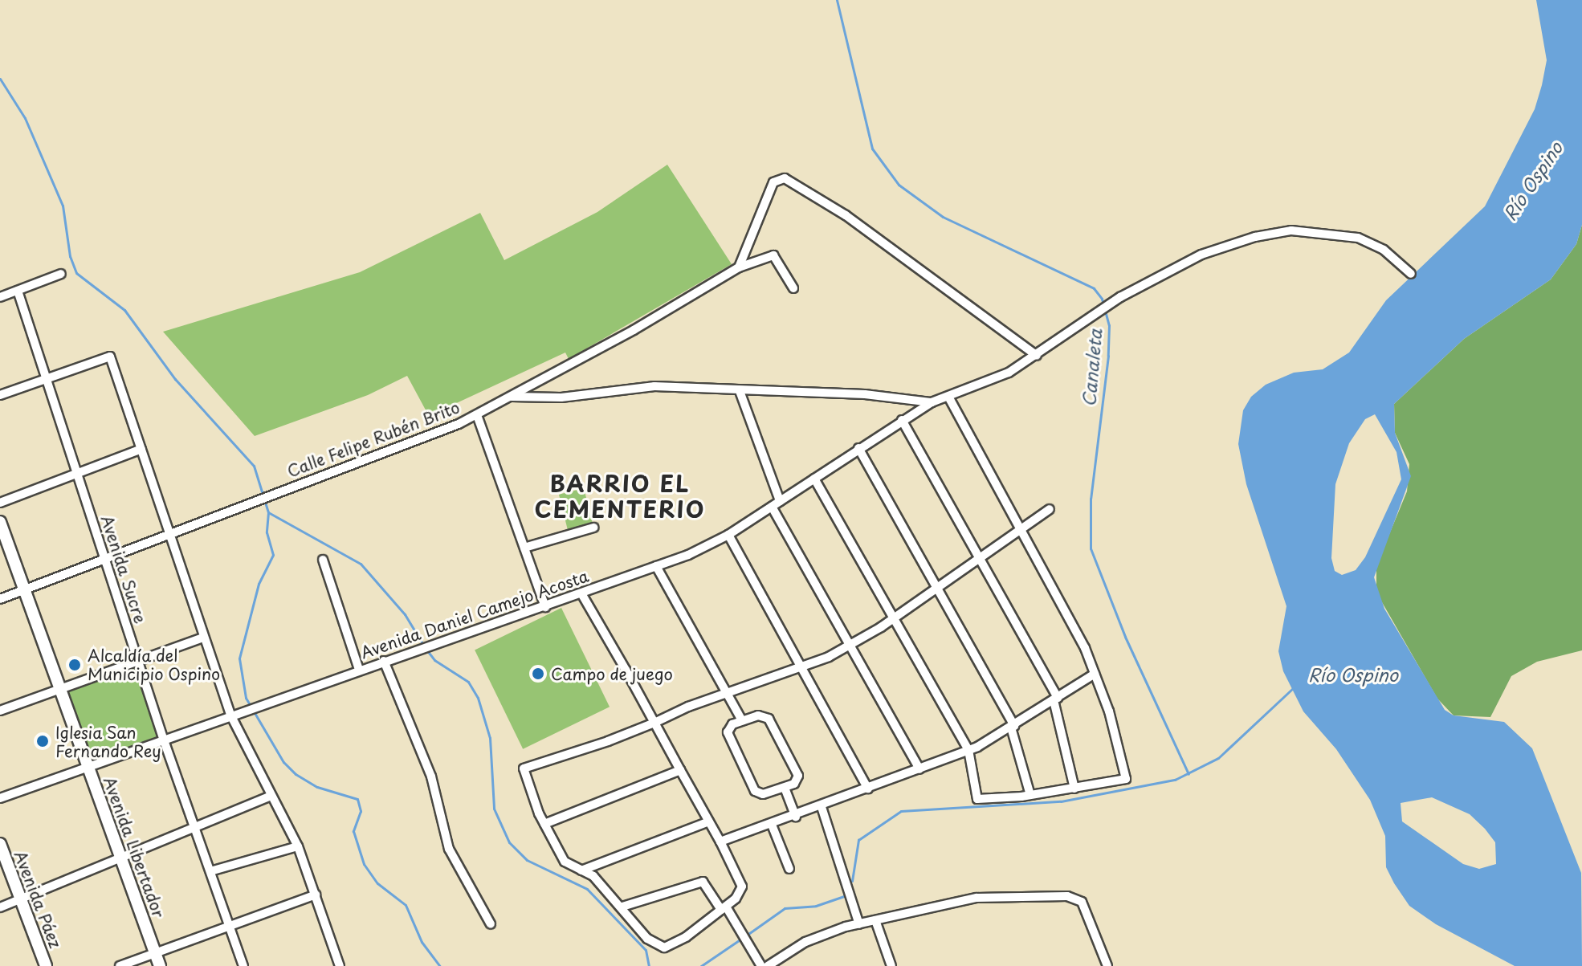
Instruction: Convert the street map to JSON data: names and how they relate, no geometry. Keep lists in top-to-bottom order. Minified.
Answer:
{"streets":{"main road":["Avenida Libertador","Avenida Páez"],"street":["Calle Felipe Rubén Brito","Avenida Sucre","Avenida Daniel Camejo Acosta"]},"crossings":[["Calle Felipe Rubén Brito","Avenida Sucre"],["Calle Felipe Rubén Brito","Avenida Libertador"],["Avenida Sucre","Avenida Daniel Camejo Acosta"],["Avenida Daniel Camejo Acosta","Avenida Libertador"]],"districts":["BARRIO EL CEMENTERIO"],"water":["Río Ospino","Canaleta"],"places":["Alcaldía del Municipio Ospino","Campo de juego","Iglesia San Fernando Rey"]}
